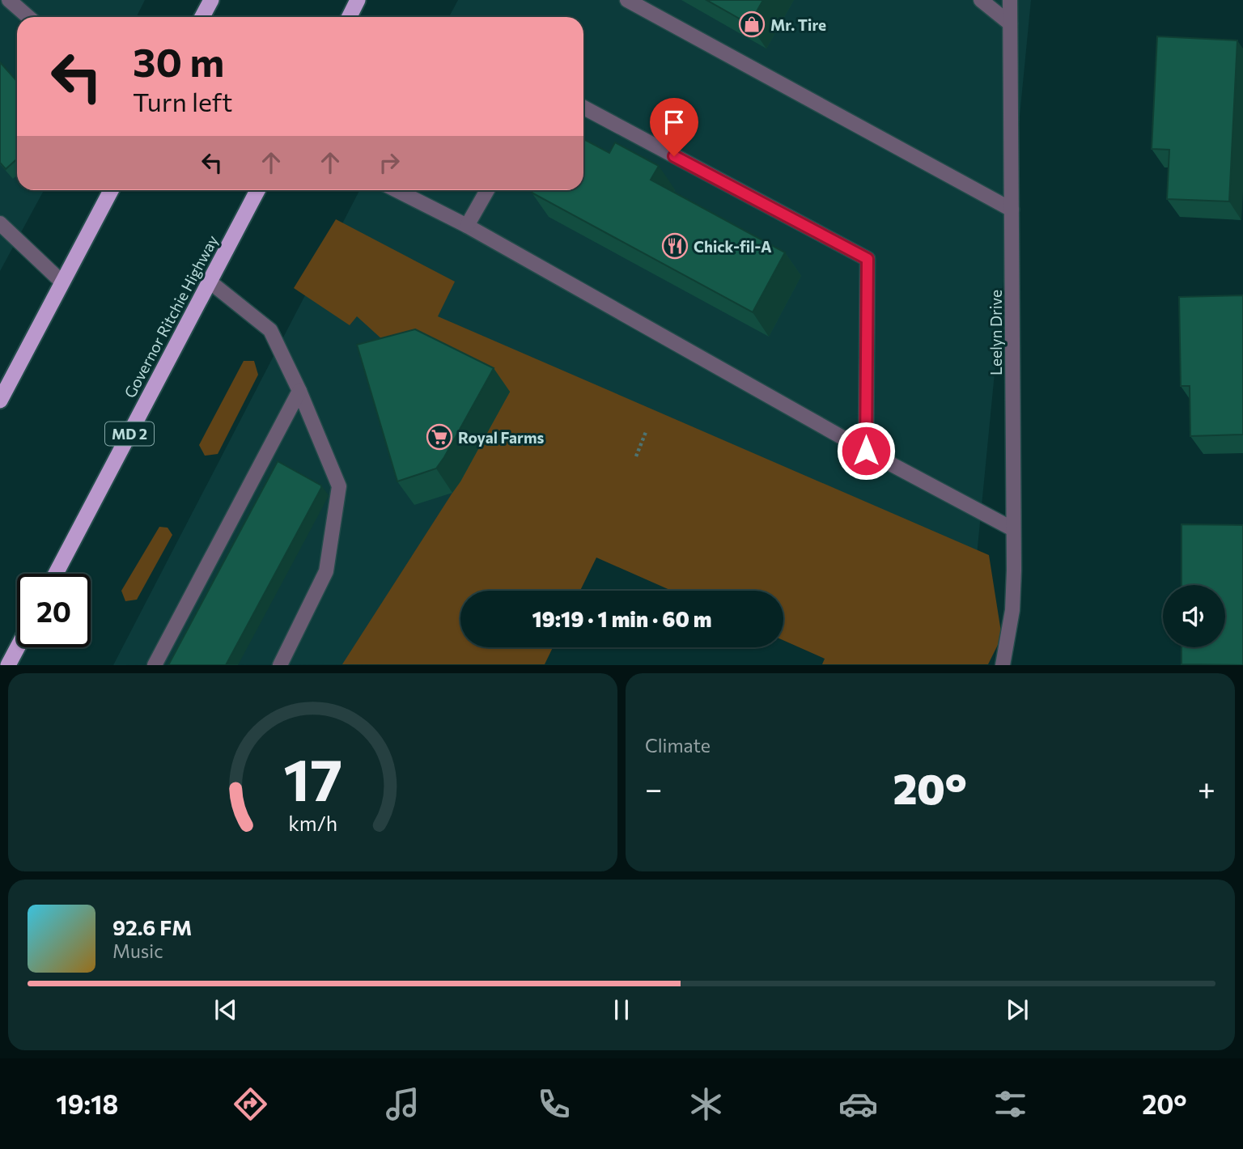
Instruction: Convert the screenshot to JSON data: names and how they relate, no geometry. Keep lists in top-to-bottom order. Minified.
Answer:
{"streets":{"highway":["Governor Ritchie Highway","MD 2"],"street":["Leelyn Drive"]},"places":{"shop":["Mr. Tire"],"restaurant":["Chick-fil-A"],"supermarket":["Royal Farms"]},"page":{"turn":["30 m","Turn left"],"limit":"20","trip":"19:19 · 1 min · 60 m","tile":"Climate","heat":["−","20°","+"],"song":["92.6 FM","Music"],"tabs":["19:18","20°"],"gauge":["17","km/h"]}}
